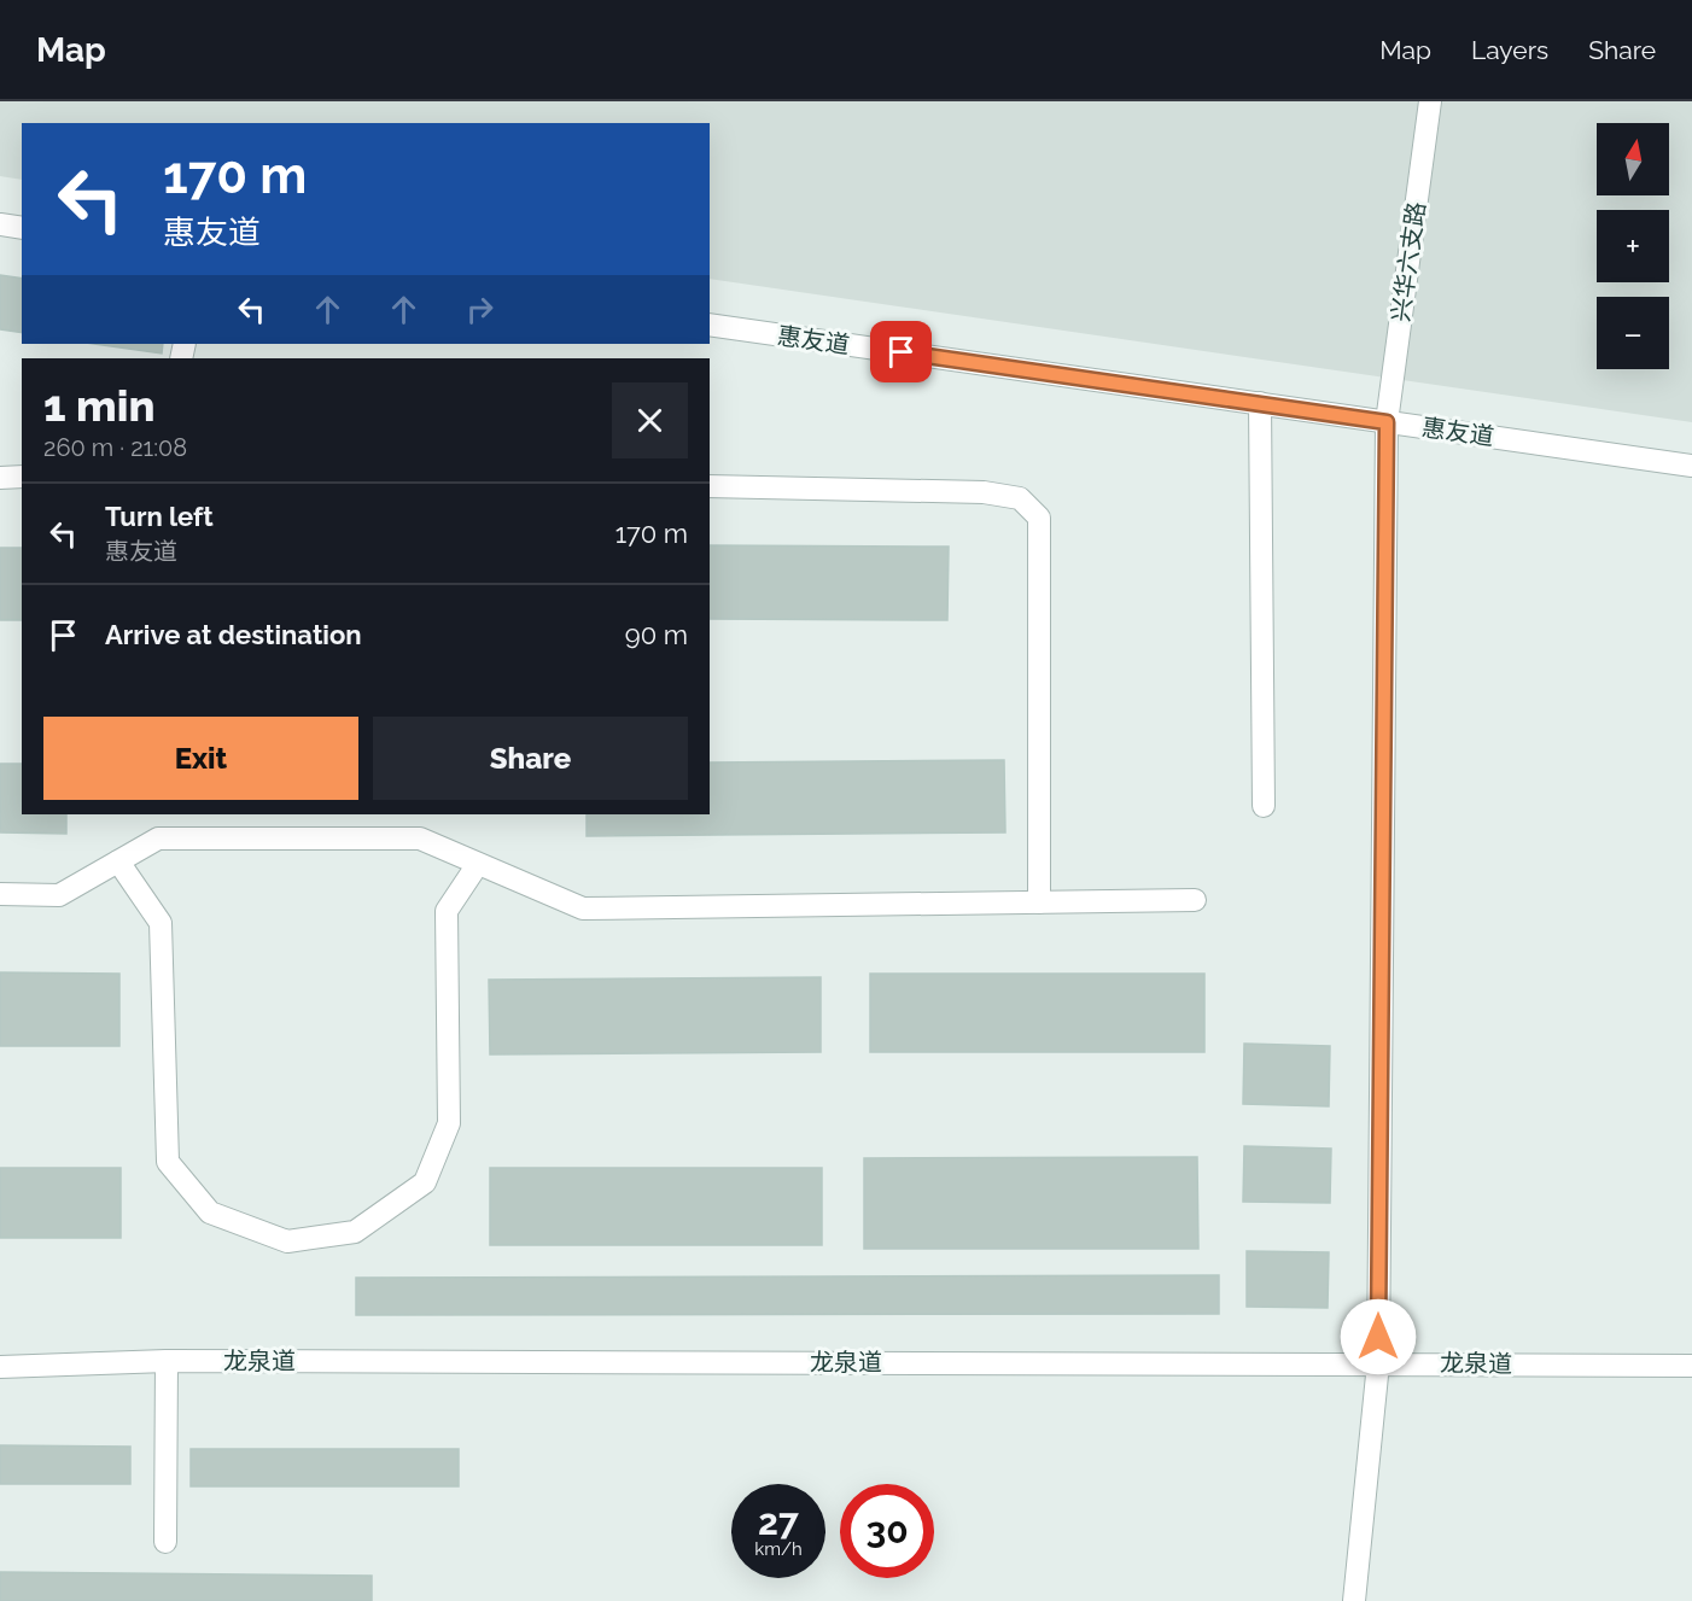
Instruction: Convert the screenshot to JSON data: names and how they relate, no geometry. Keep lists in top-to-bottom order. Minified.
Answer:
{"streets":{"street":["兴华六支路","惠友道","龙泉道"]},"crossings":[["兴华六支路","惠友道"],["兴华六支路","龙泉道"]],"north":"top","page":{"header":"Map","nav":["Map","Layers","Share"],"map_buttons":["+","−"],"turn":["170 m","惠友道"],"heading":["1 min","260 m · 21:08"],"list":[{"name":"Turn left","note":"惠友道","value":"170 m"},{"name":"Arrive at destination","value":"90 m"}],"buttons":["Exit","Share"],"speed":"27 km/h","limit":"30"}}
